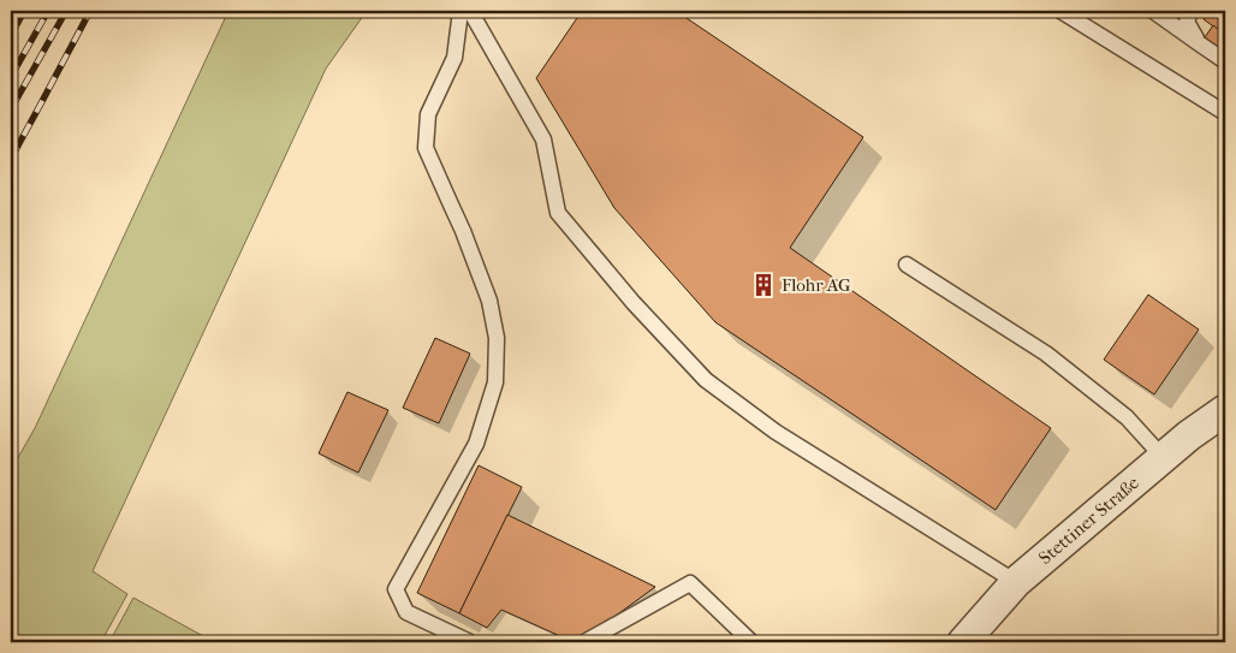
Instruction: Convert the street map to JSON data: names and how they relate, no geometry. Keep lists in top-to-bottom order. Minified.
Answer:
{"streets":{"street":["Stettiner Straße"]},"places":{"building":["Flohr AG"]}}
